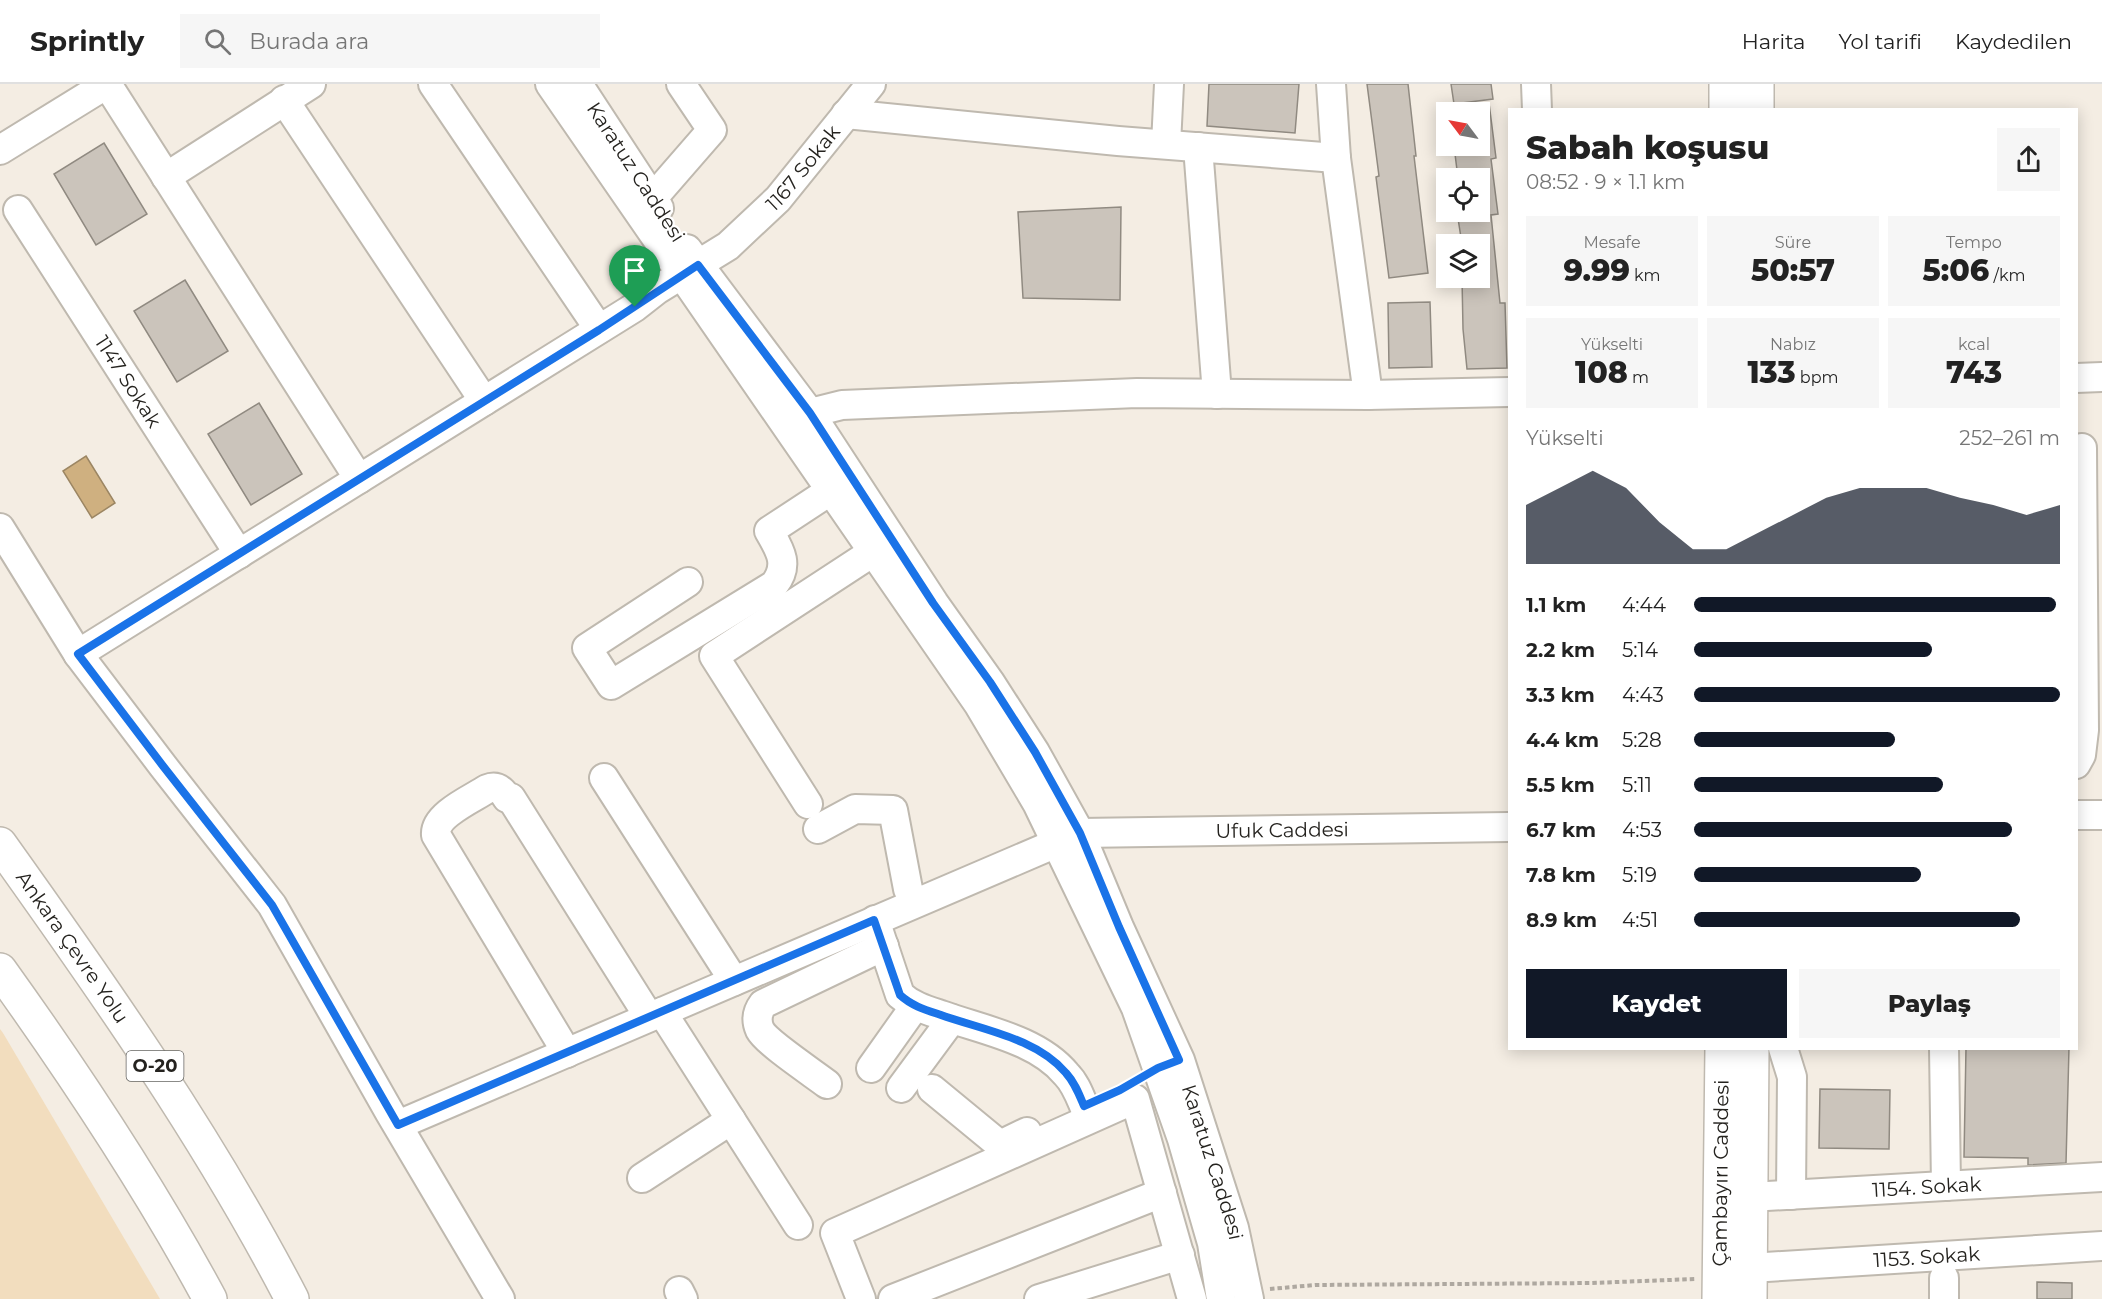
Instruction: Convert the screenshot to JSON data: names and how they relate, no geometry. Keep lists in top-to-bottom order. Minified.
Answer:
{"streets":{"main road":["Ankara Çevre Yolu","O-20","Çambayırı Caddesi"],"street":["1167 Sokak","Karatuz Caddesi","1147 Sokak","Ufuk Caddesi","1154. Sokak","1153. Sokak"]},"crossings":[["1167 Sokak","Karatuz Caddesi"],["1167 Sokak","1147 Sokak"],["Karatuz Caddesi","Ufuk Caddesi"],["Çambayırı Caddesi","1154. Sokak"],["Çambayırı Caddesi","1153. Sokak"]],"north":"top left","page":{"header":"Sprintly","search":"Burada ara","nav":["Harita","Yol tarifi","Kaydedilen"],"heading":["Sabah koşusu","08:52 · 9 × 1.1 km"],"stats":[["Mesafe","9.99 km"],["Süre","50:57"],["Tempo","5:06 /km"],["Yükselti","108 m"],["Nabız","133 bpm"],["kcal","743"]],"chart":["Yükselti","252–261 m"],"list":[{"name":"1.1 km","note":"4:44"},{"name":"2.2 km","note":"5:14"},{"name":"3.3 km","note":"4:43"},{"name":"4.4 km","note":"5:28"},{"name":"5.5 km","note":"5:11"},{"name":"6.7 km","note":"4:53"},{"name":"7.8 km","note":"5:19"},{"name":"8.9 km","note":"4:51"}],"buttons":["Kaydet","Paylaş"]}}
